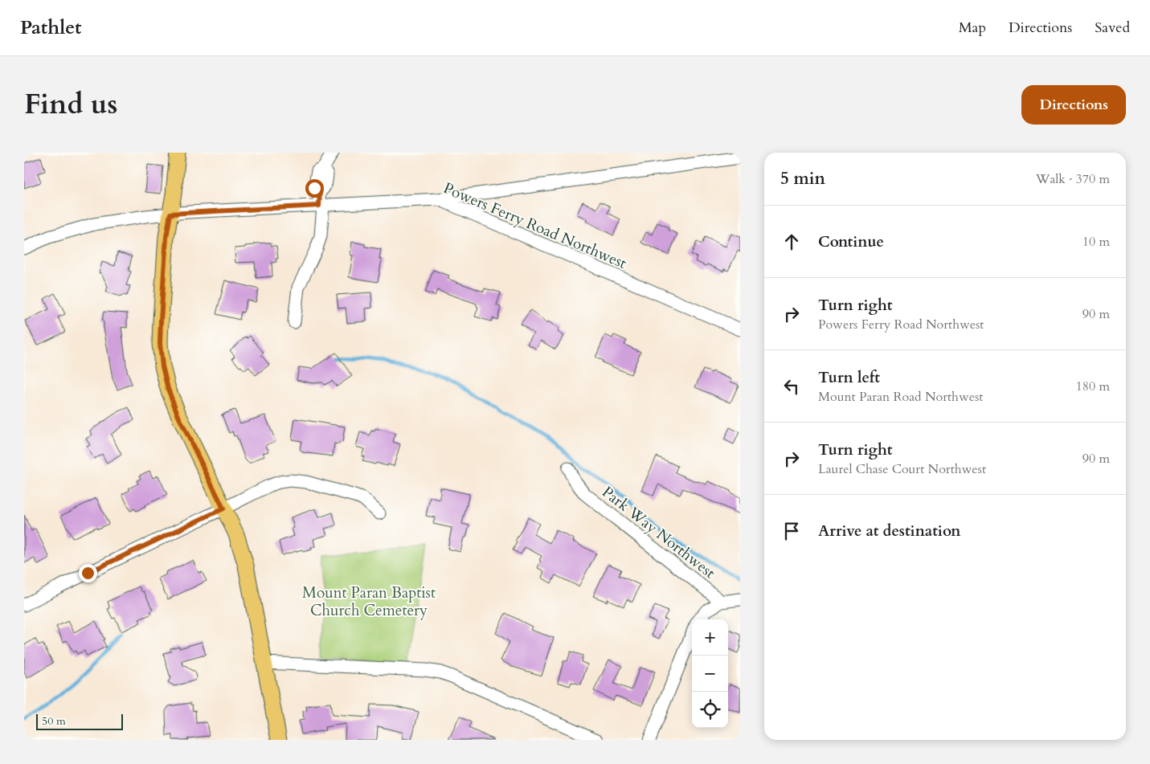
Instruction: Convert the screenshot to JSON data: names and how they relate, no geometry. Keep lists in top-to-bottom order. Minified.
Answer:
{"streets":{"street":["Powers Ferry Road Northwest","Park Way Northwest"]},"parks":["Mount Paran Baptist Church Cemetery"],"scale_bar":"50 m","page":{"header":"Pathlet","nav":["Map","Directions","Saved"],"title":"Find us","buttons":"Directions","heading":["5 min","Walk · 370 m"],"list":[["Continue","10 m"],["Turn right","Powers Ferry Road Northwest","90 m"],["Turn left","Mount Paran Road Northwest","180 m"],["Turn right","Laurel Chase Court Northwest","90 m"],"Arrive at destination"],"map_buttons":["+","−"],"scale":"50 m"}}
